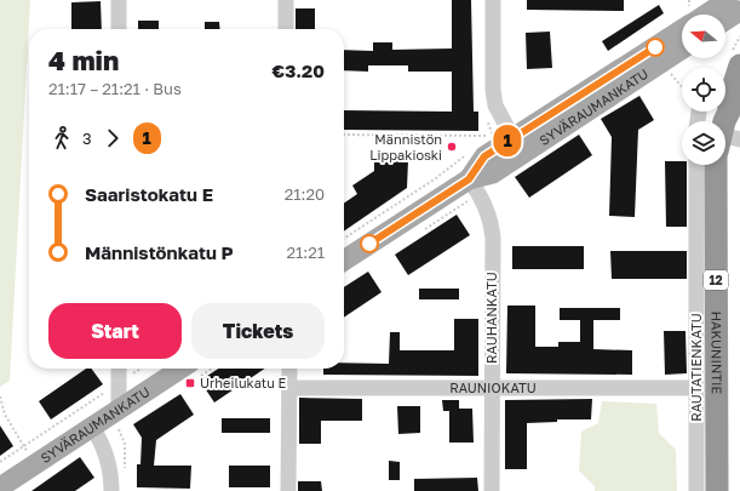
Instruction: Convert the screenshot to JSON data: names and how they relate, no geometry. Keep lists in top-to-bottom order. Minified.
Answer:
{"streets":{"highway":["12","HAKUNINTIE"],"main road":["SYVÄRAUMANKATU"],"street":["RAUHANKATU","RAUTATIENKATU","RAUNIOKATU"]},"crossings":[["SYVÄRAUMANKATU","RAUHANKATU"],["RAUHANKATU","RAUNIOKATU"],["RAUTATIENKATU","RAUNIOKATU"]],"places":{"other":["Männistön Lippakioski"],"transit":["Urheilukatu E"]},"lines":["bus line 1"],"north":"left","page":{"on_map":"1","heading":["4 min","21:17 – 21:21 · Bus","€3.20"],"legs":["3","1"],"list":[{"name":"Saaristokatu E","value":"21:20"},{"name":"Männistönkatu P","value":"21:21"}],"buttons":["Start","Tickets"]}}
